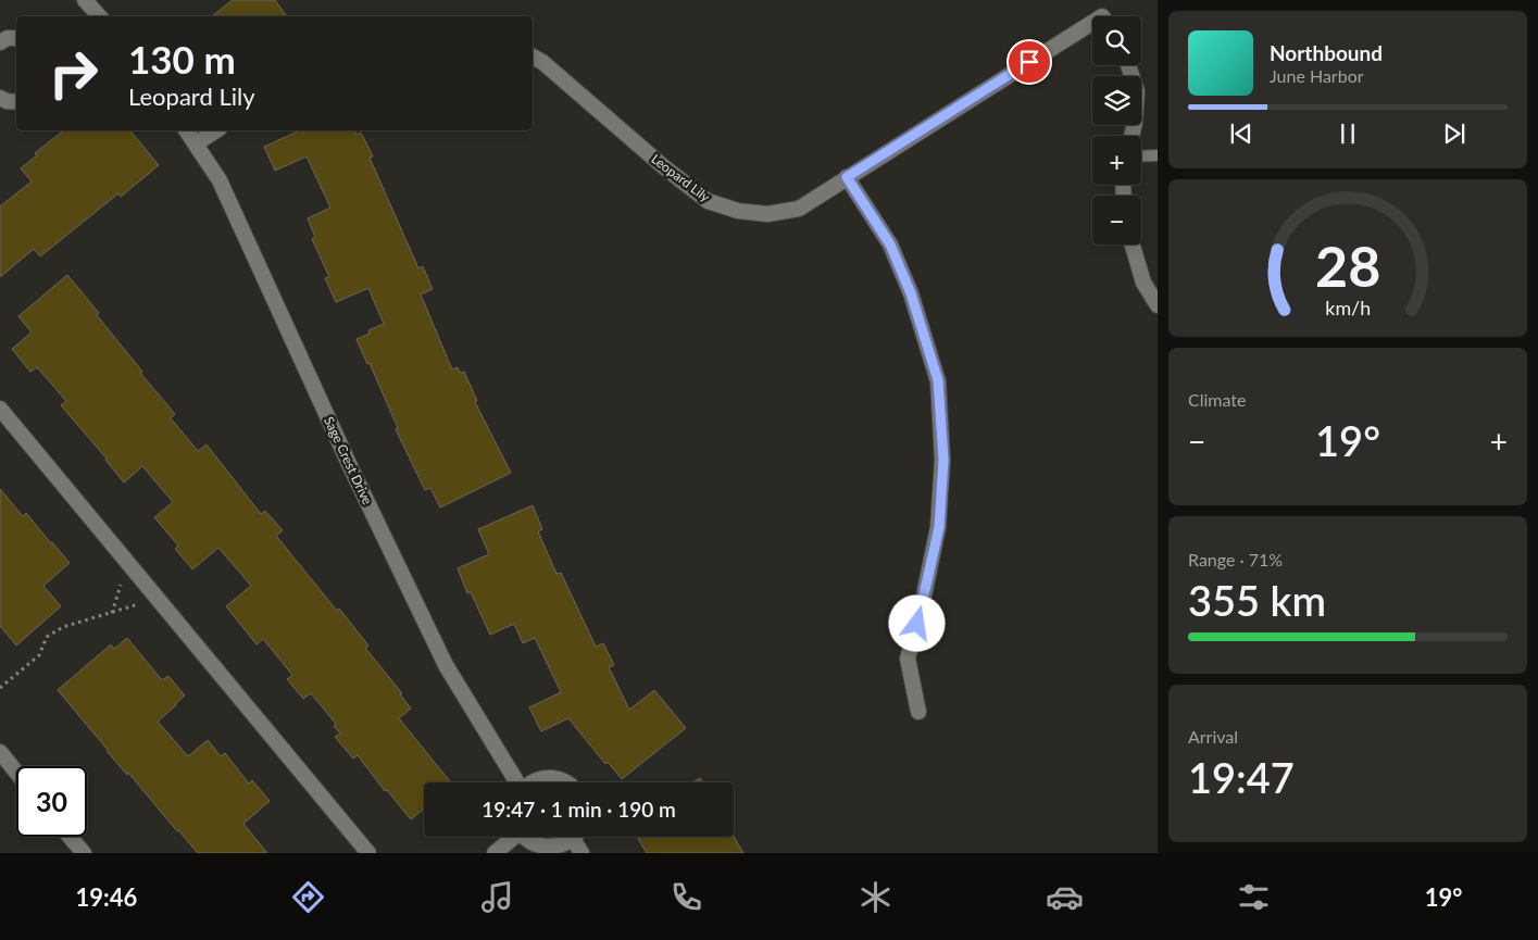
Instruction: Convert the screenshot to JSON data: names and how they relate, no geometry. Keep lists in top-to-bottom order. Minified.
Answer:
{"streets":{"street":["Leopard Lily","Sage Crest Drive"]},"page":{"map_buttons":["+","−"],"turn":["130 m","Leopard Lily"],"song":["Northbound","June Harbor"],"tile":["Climate",["Range · 71%","355 km"],["Arrival","19:47"]],"heat":["−","19°","+"],"limit":"30","trip":"19:47 · 1 min · 190 m","tabs":["19:46","19°"],"gauge":["28","km/h"]}}
